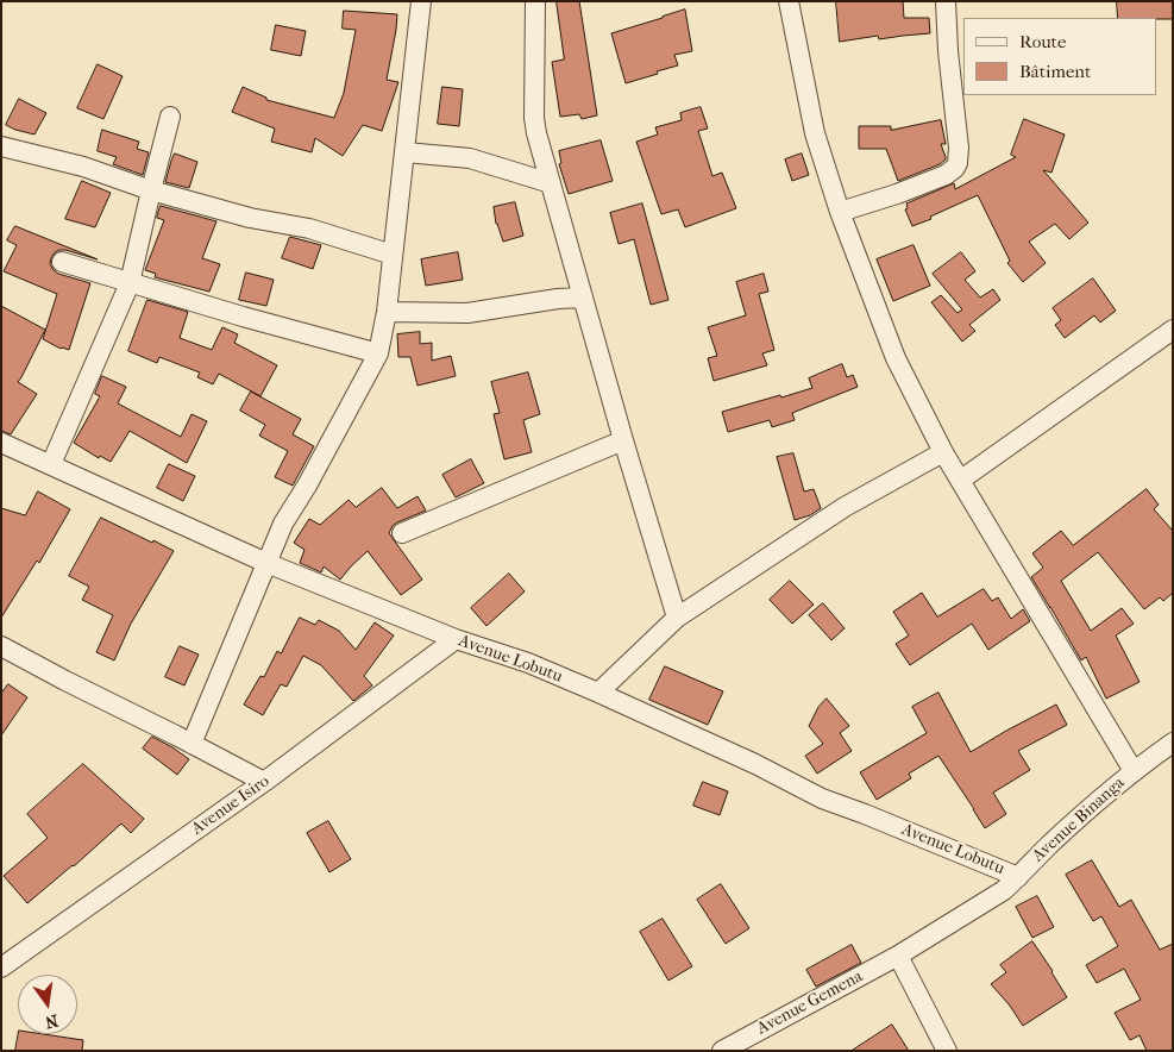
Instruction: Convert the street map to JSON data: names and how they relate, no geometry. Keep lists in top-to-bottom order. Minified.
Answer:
{"streets":{"street":["Avenue Lobutu","Avenue Isiro","Avenue Binanga","Avenue Gemena"]},"crossings":[["Avenue Lobutu","Avenue Isiro"],["Avenue Lobutu","Avenue Binanga"],["Avenue Binanga","Avenue Gemena"]],"legend":["Route","Bâtiment"],"north":"bottom"}
